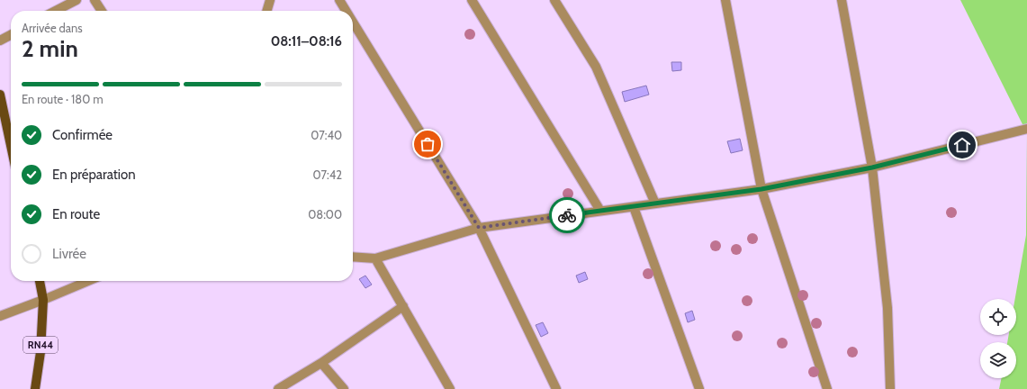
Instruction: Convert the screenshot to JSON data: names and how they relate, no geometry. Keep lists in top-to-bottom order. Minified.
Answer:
{"streets":{"main road":["RN44"]},"page":{"heading":["2 min","Arrivée dans","08:11–08:16"],"bar":"En route · 180 m","list":[["Confirmée","07:40"],["En préparation","07:42"],["En route","08:00"],"Livrée"]}}
